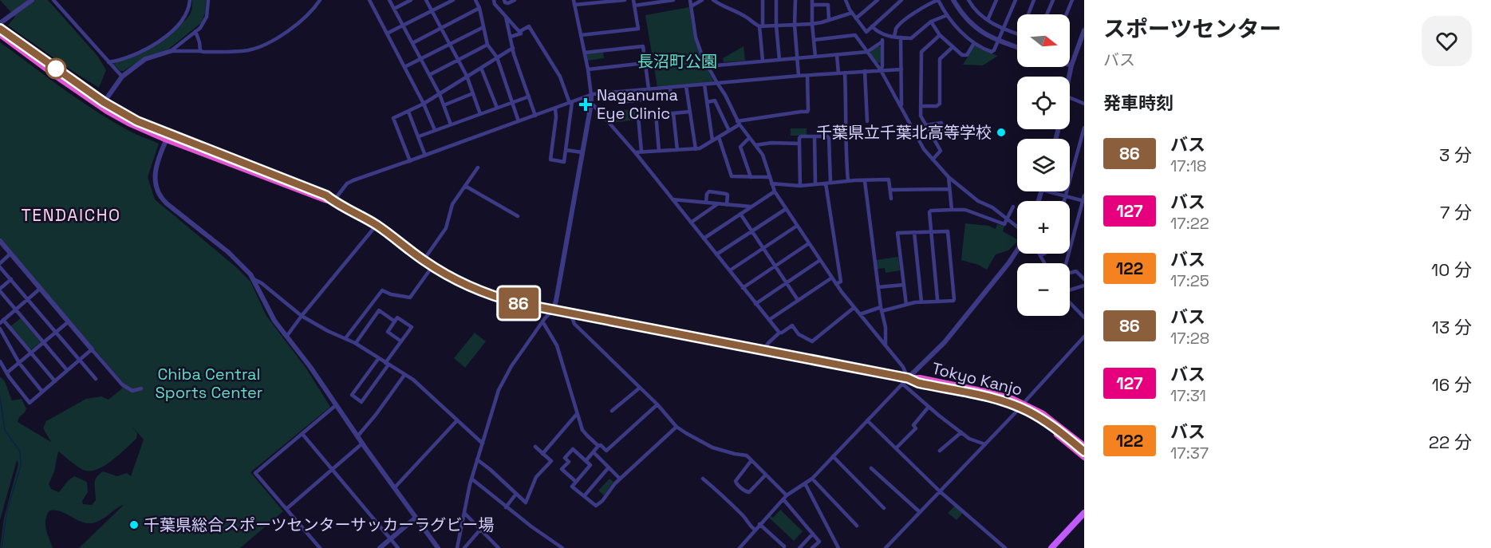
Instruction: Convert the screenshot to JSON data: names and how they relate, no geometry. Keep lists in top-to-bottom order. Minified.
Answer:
{"streets":{"highway":["Tokyo Kanjo"]},"districts":["TENDAICHO"],"parks":["長沼町公園","Chiba Central Sports Center"],"places":{"health":["Naganuma Eye Clinic"],"other":["千葉県立千葉北高等学校","千葉県総合スポーツセンターサッカーラグビー場"]},"lines":["bus line 86"],"north":"right","page":{"on_map":"86","heading":[["スポーツセンター","バス"],"発車時刻"],"map_buttons":["+","−"],"list":[{"mark":"86","name":"バス","note":"17:18","value":"3 分"},{"mark":"127","name":"バス","note":"17:22","value":"7 分"},{"mark":"122","name":"バス","note":"17:25","value":"10 分"},{"mark":"86","name":"バス","note":"17:28","value":"13 分"},{"mark":"127","name":"バス","note":"17:31","value":"16 分"},{"mark":"122","name":"バス","note":"17:37","value":"22 分"}]}}
